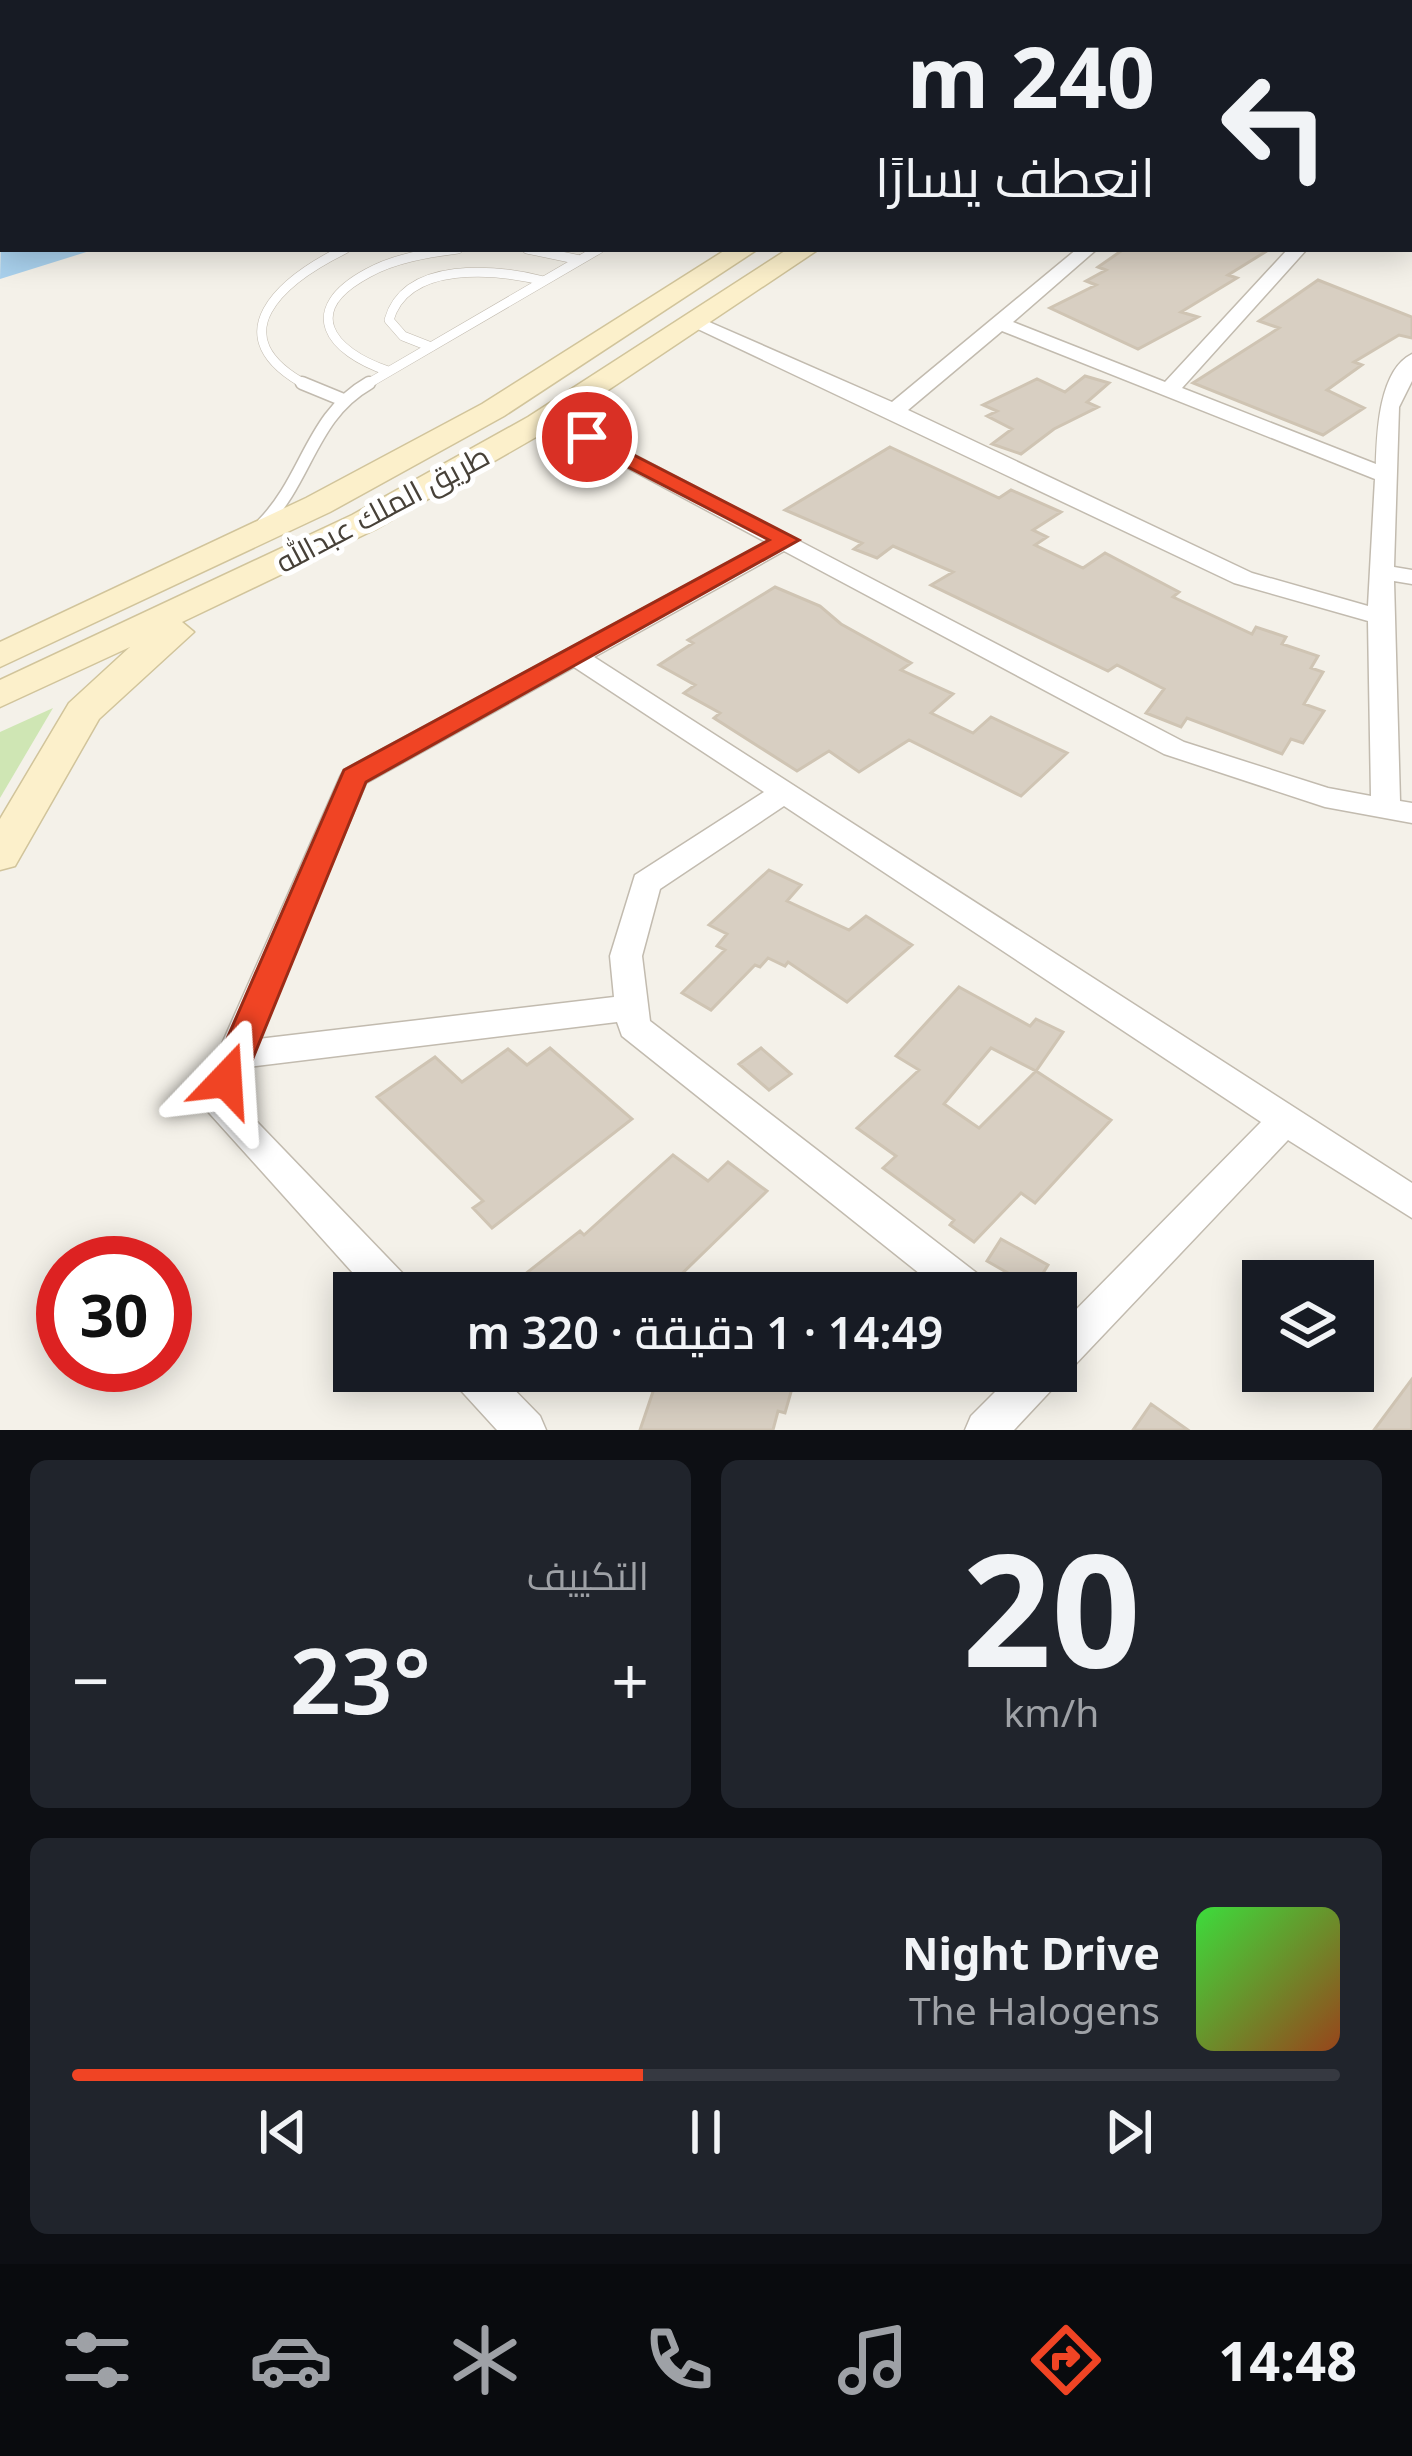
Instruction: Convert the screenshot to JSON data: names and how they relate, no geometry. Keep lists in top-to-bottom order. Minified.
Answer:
{"streets":{"street":["طريق الملك عبدالله"]},"page":{"turn":["240 m","انعطف يسارًا"],"limit":"30","trip":"14:49 · 1 دقيقة · 320 m","tile":[["20","km/h"],"التكييف"],"heat":["−","23°","+"],"song":["Night Drive","The Halogens"],"tabs":"14:48"}}
